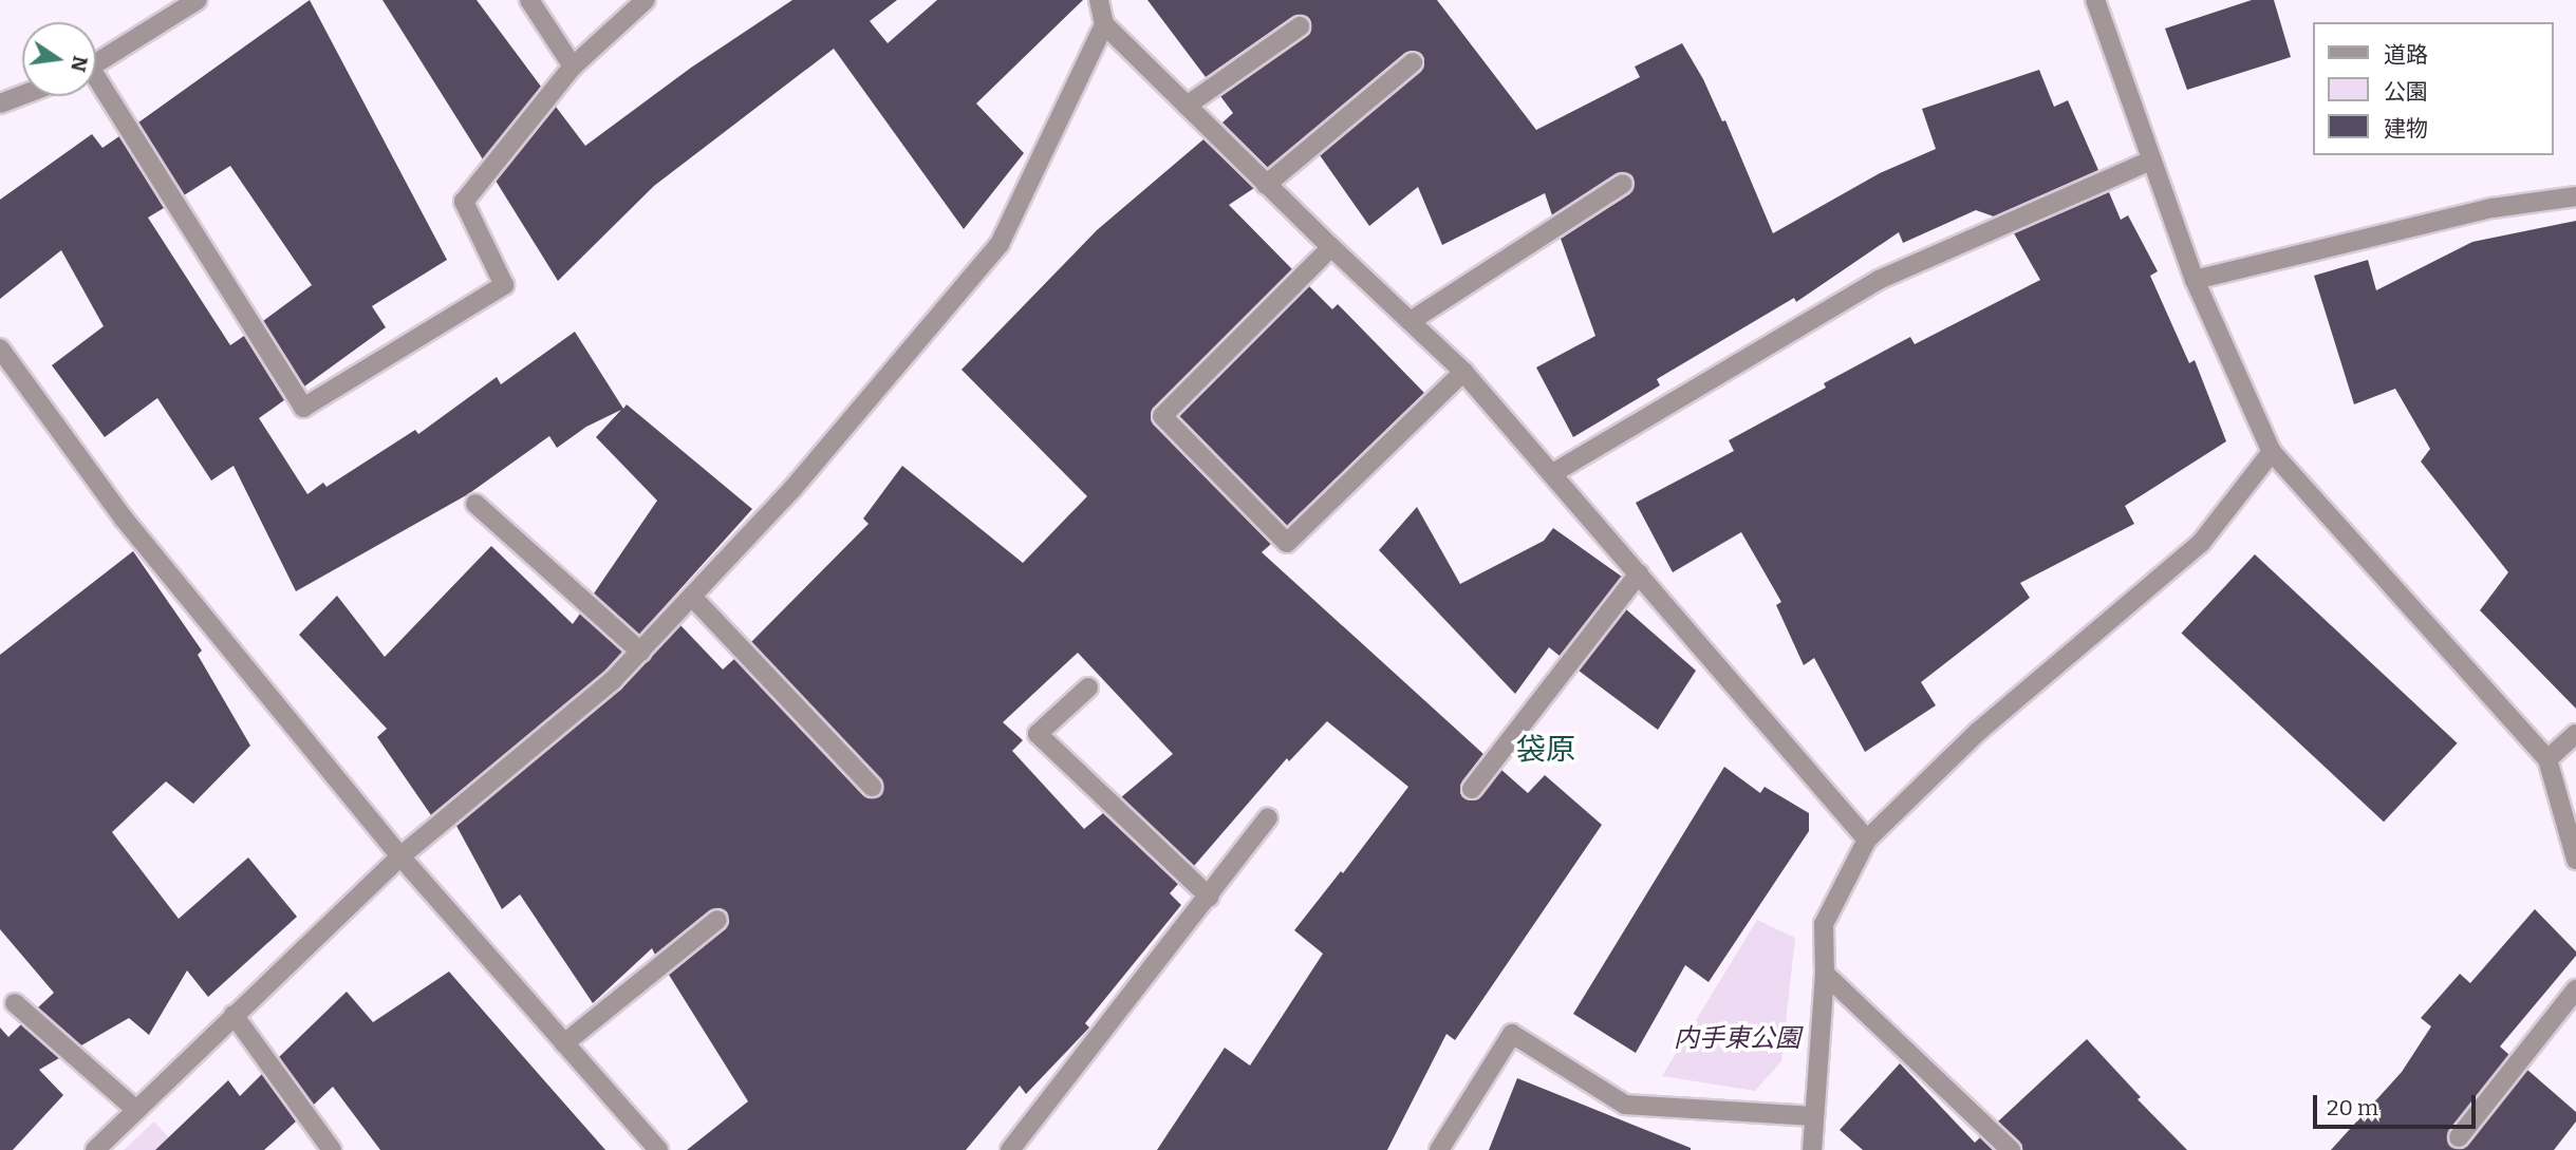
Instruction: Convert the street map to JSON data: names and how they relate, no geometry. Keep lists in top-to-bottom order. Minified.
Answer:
{"districts":["袋原"],"parks":["内手東公園"],"legend":["道路","公園","建物"],"scale_bar":"20 m","north":"right"}
